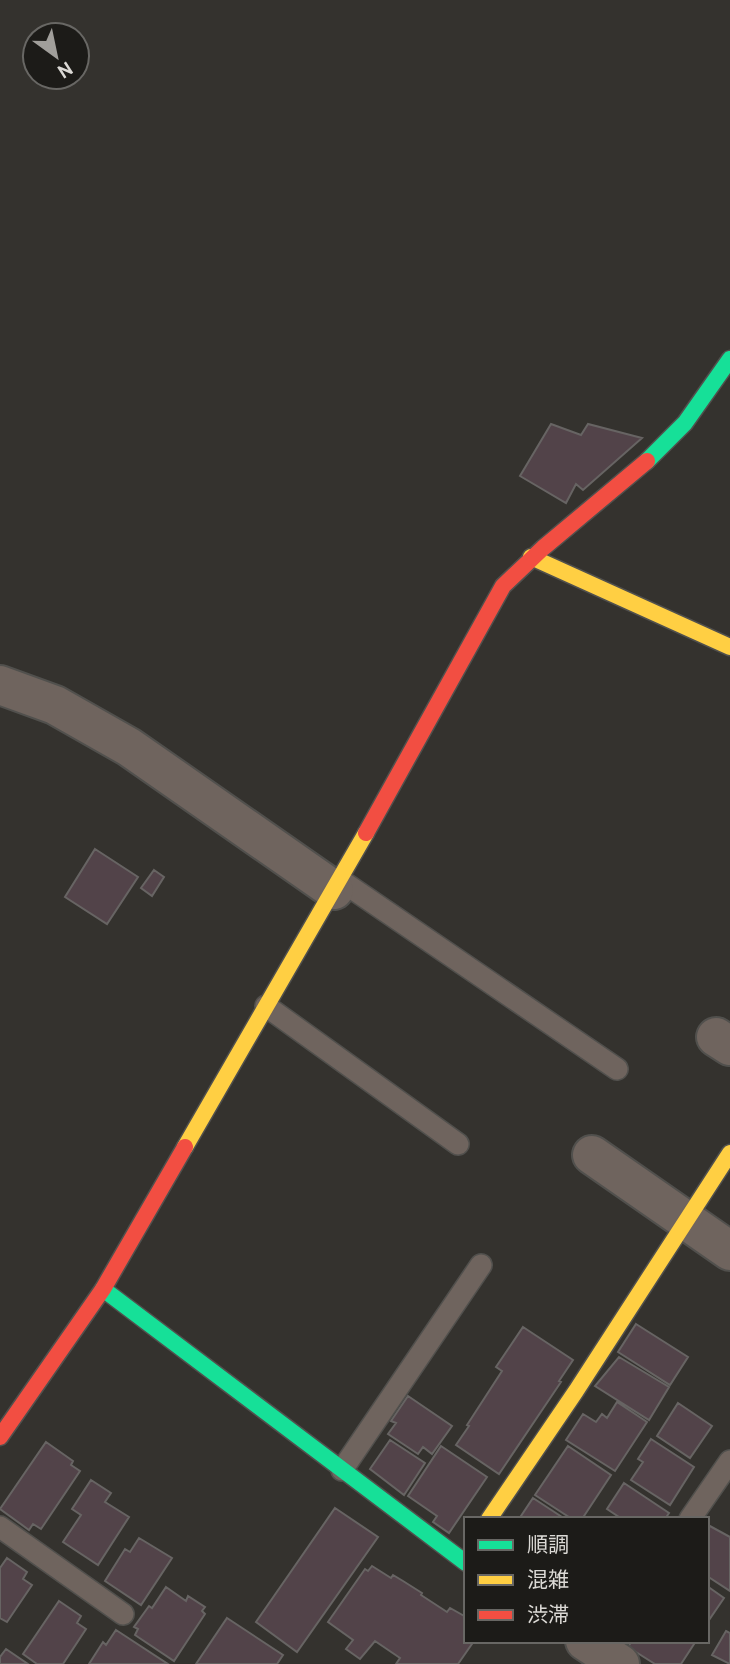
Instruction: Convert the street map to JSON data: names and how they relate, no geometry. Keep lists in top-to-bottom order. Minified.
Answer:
{"legend":["順調","混雑","渋滞"],"north":"bottom right"}
